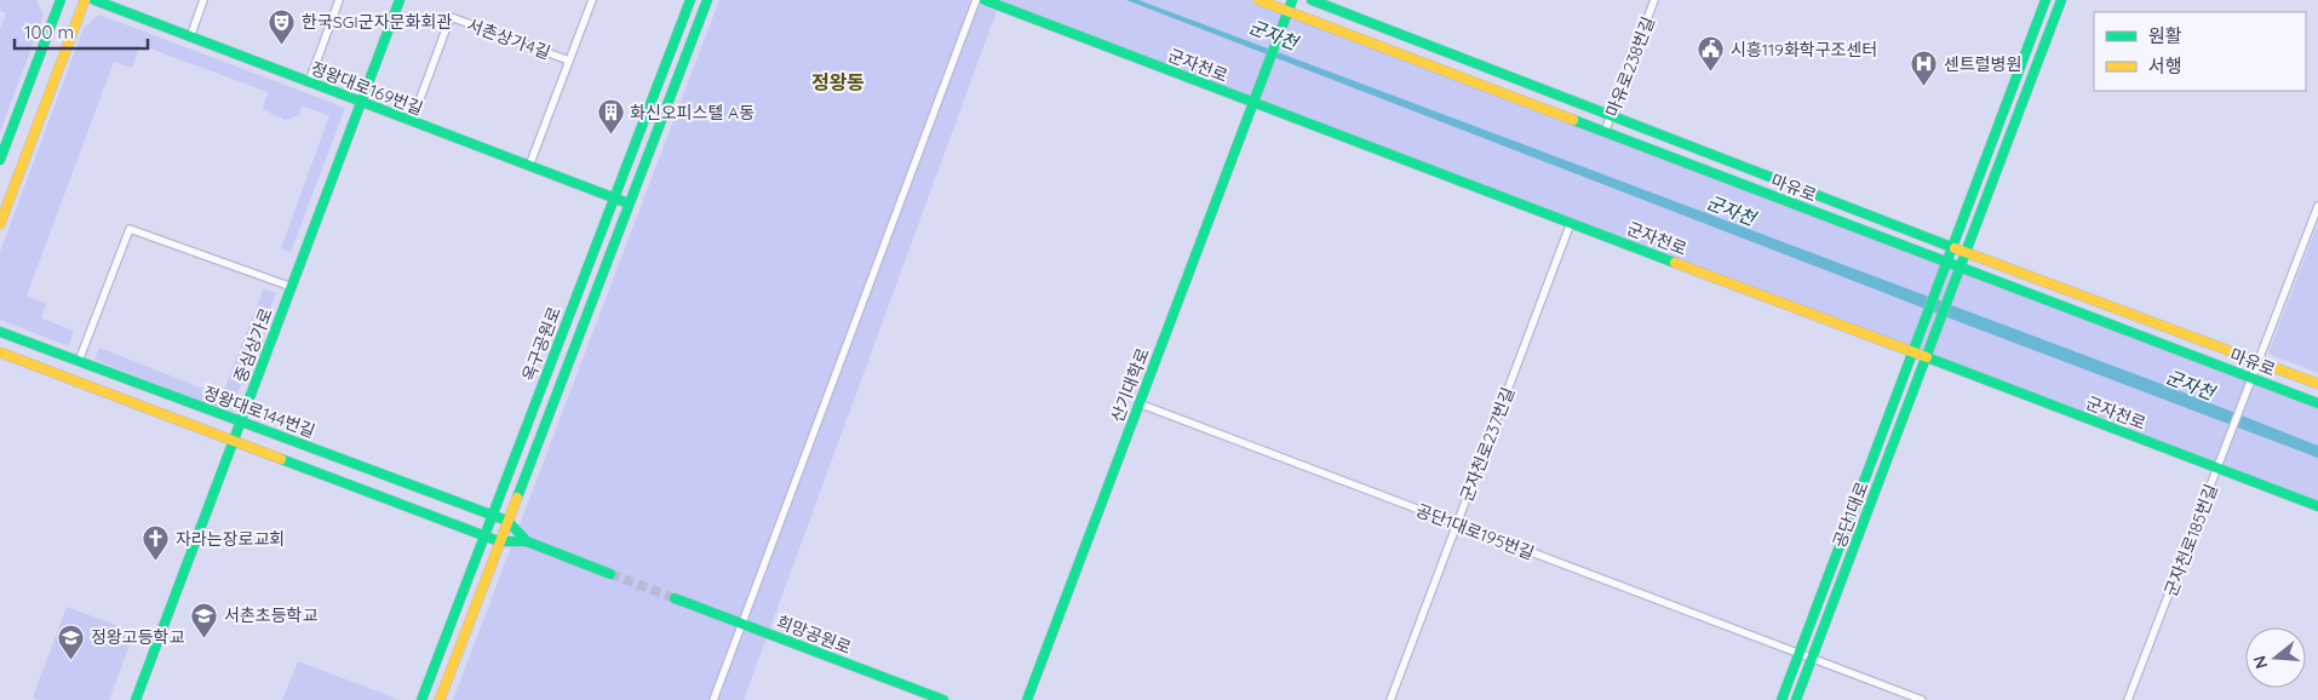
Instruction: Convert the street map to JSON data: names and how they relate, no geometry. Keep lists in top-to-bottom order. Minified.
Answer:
{"streets":{"street":["서촌상가4길","군자천로","마유로238번길","정왕대로169번길","마유로","옥구공원로","중심상가로","산기대학로","정왕대로144번길","군자천로237번길","공단1대로","공단1대로195번길","군자천로185번길","희망공원로"]},"crossings":[["서촌상가4길","정왕대로169번길"],["군자천로","산기대학로"],["군자천로","군자천로237번길"],["군자천로","공단1대로"],["군자천로","군자천로185번길"],["마유로238번길","마유로"],["정왕대로169번길","옥구공원로"],["정왕대로169번길","중심상가로"],["마유로","산기대학로"],["마유로","공단1대로"],["마유로","군자천로185번길"],["옥구공원로","정왕대로144번길"],["중심상가로","정왕대로144번길"],["산기대학로","공단1대로195번길"],["군자천로237번길","공단1대로195번길"],["공단1대로","공단1대로195번길"]],"districts":["정왕동"],"water":["군자천"],"places":{"theatre":["한국SGI군자문화회관"],"public building":["시흥119화학구조센터"],"hospital":["센트럴병원"],"building":["화신오피스텔 A동"],"church":["자라는장로교회"],"school or university":["서촌초등학교","정왕고등학교"]},"legend":["원활","서행"],"scale_bar":"100 m","north":"left"}
